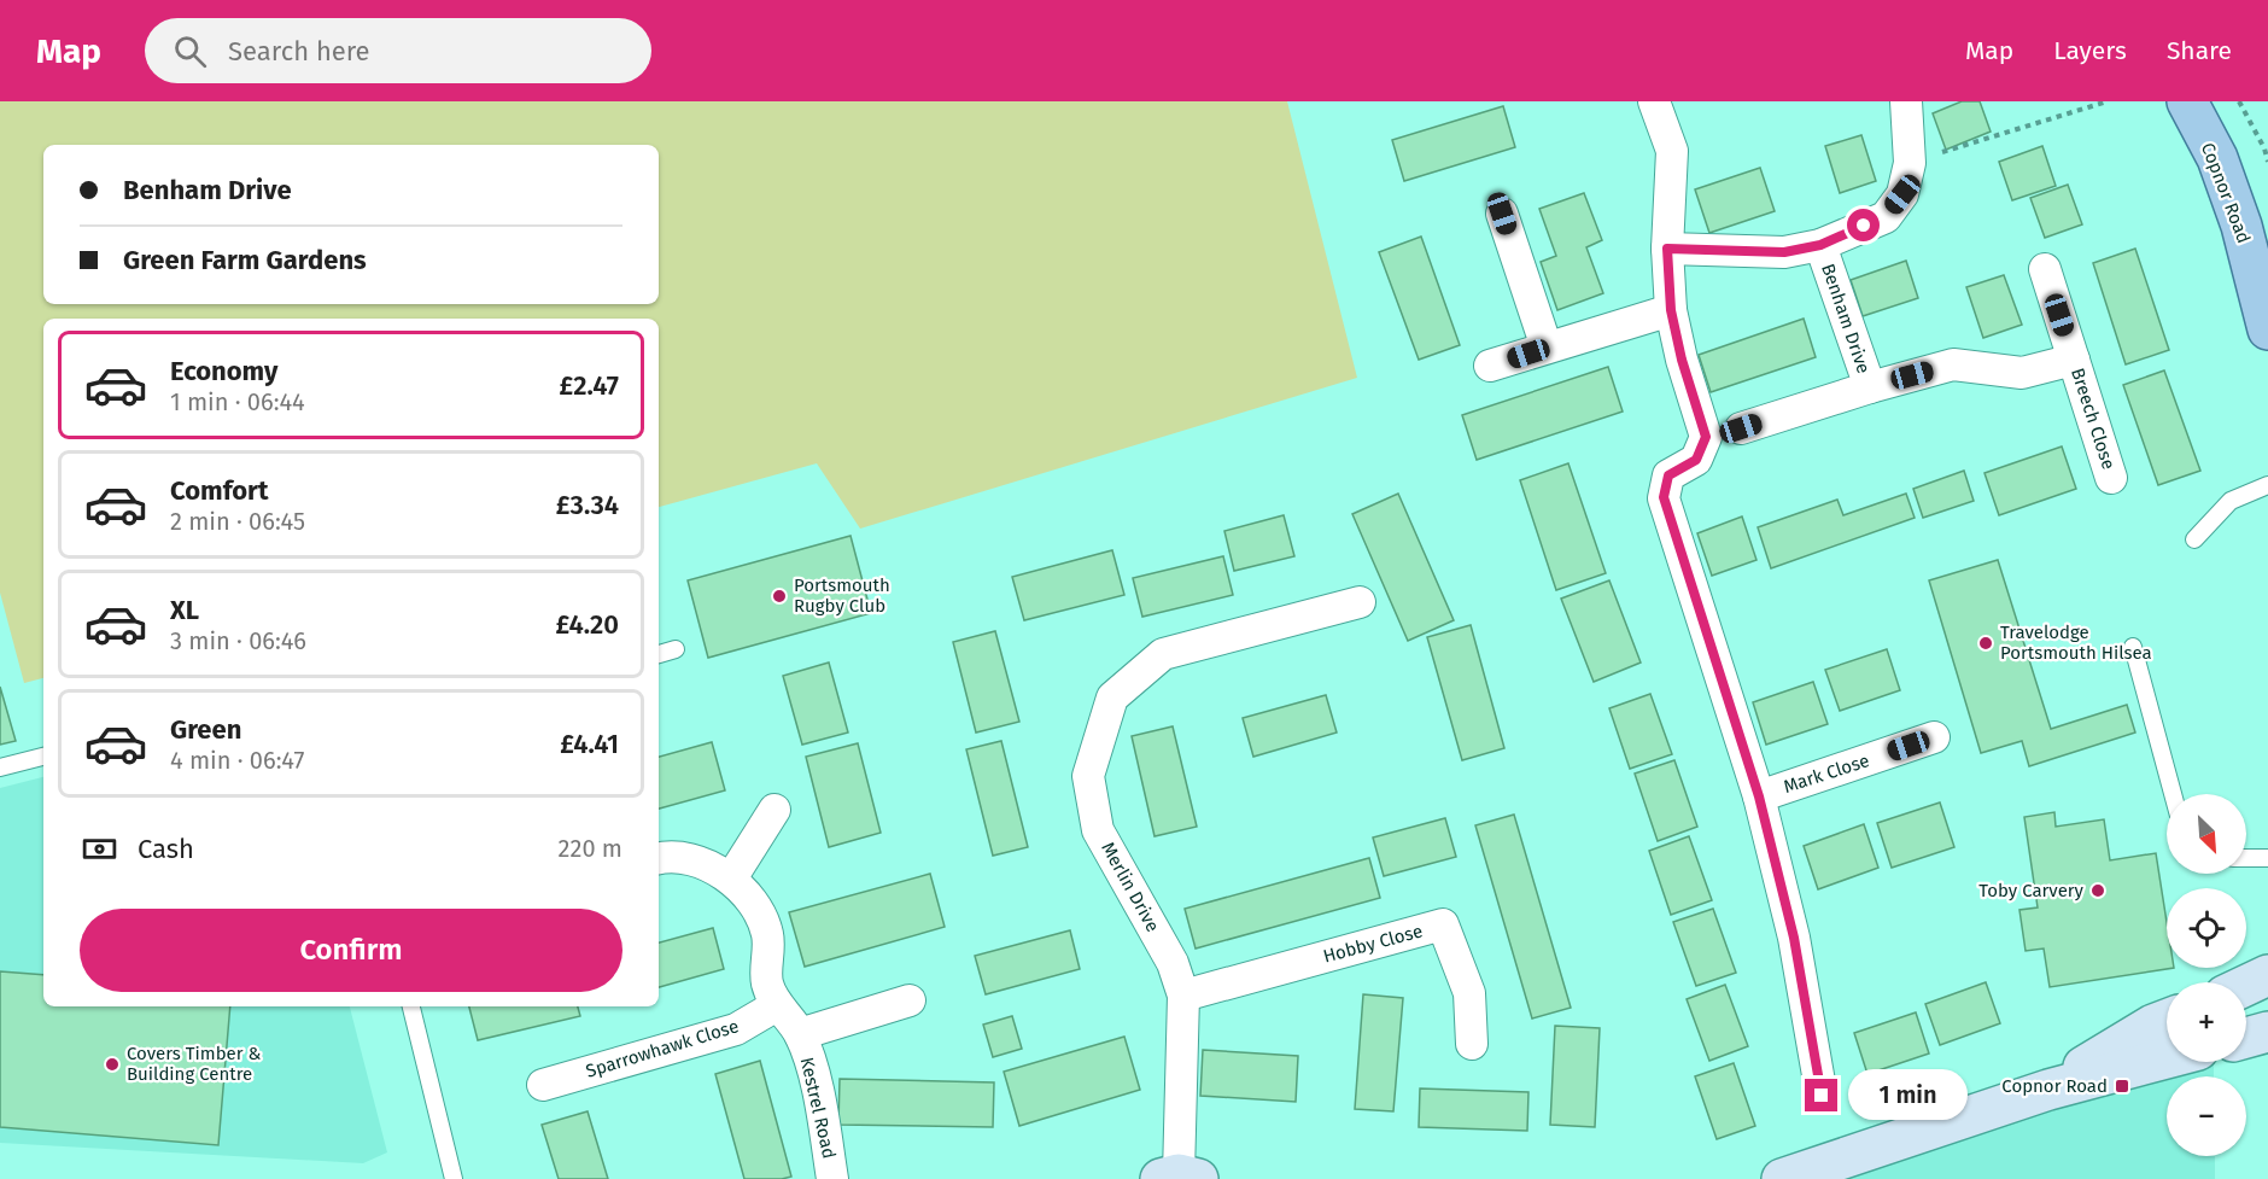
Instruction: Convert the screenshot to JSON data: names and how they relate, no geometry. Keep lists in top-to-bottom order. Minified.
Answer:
{"streets":{"main road":["Copnor Road"],"street":["Benham Drive","Breech Close","Mark Close","Merlin Drive","Hobby Close","Sparrowhawk Close","Kestrel Road"]},"crossings":[["Benham Drive","Breech Close"],["Merlin Drive","Hobby Close"],["Sparrowhawk Close","Kestrel Road"]],"places":{"other":["Portsmouth Rugby Club","Travelodge Portsmouth Hilsea","Toby Carvery","Covers Timber & Building Centre"],"transit":["Copnor Road"]},"north":"bottom right","page":{"header":"Map","search":"Search here","nav":["Map","Layers","Share"],"banner":["Benham Drive","Green Farm Gardens"],"list":[{"name":"Economy","note":"1 min · 06:44","value":"£2.47"},{"name":"Comfort","note":"2 min · 06:45","value":"£3.34"},{"name":"XL","note":"3 min · 06:46","value":"£4.20"},{"name":"Green","note":"4 min · 06:47","value":"£4.41"}],"map_buttons":["+","−"],"pay":["Cash","220 m"],"buttons":"Confirm","bubble":"1 min"}}
